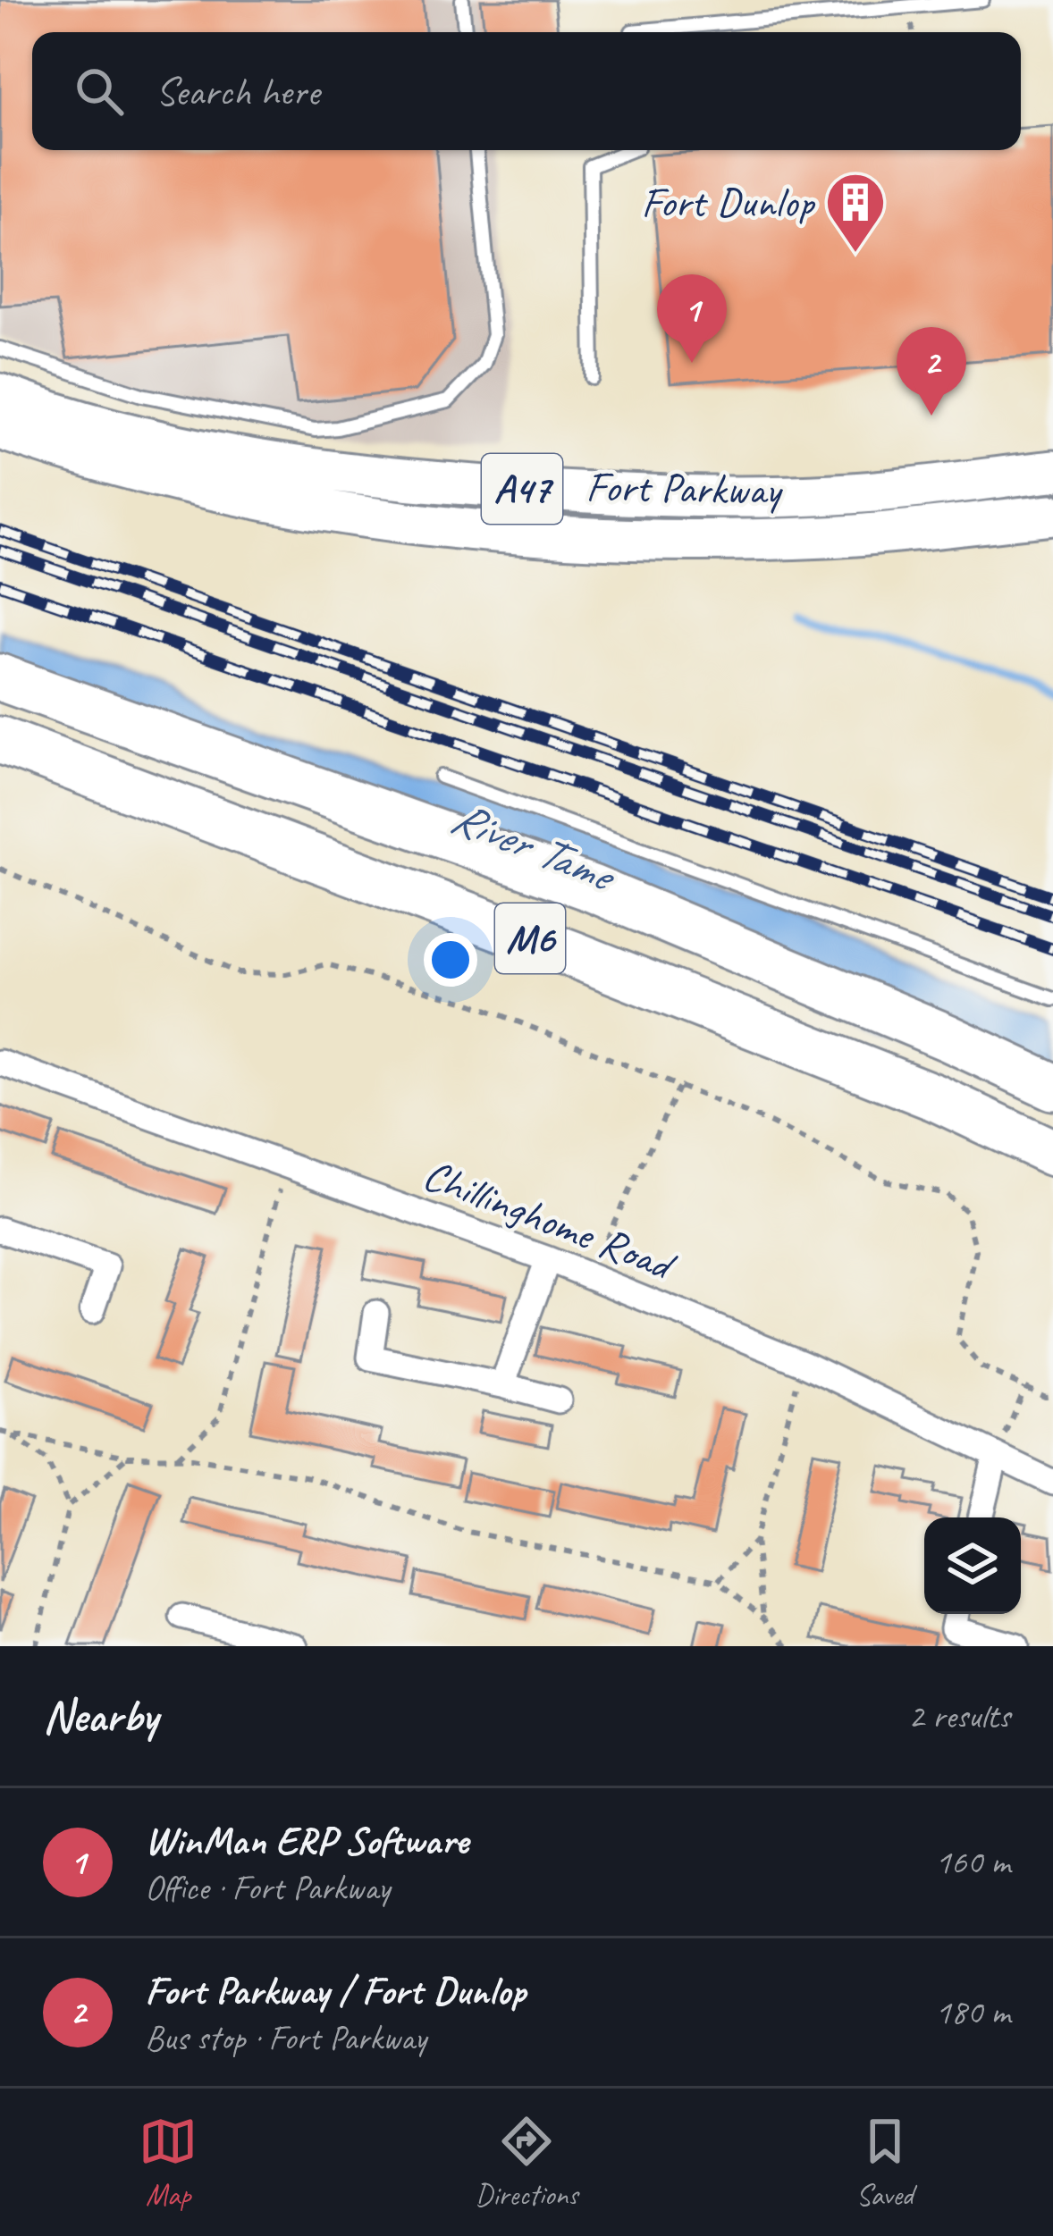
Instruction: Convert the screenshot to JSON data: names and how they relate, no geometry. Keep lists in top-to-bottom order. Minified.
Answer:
{"streets":{"highway":["M6"],"main road":["Fort Parkway","A47"],"street":["Chillinghome Road"]},"water":["River Tame"],"places":{"building":["Fort Dunlop"]},"page":{"search":"Search here","pins":["1","2"],"heading":["Nearby","2 results"],"list":[{"mark":"1","name":"WinMan ERP Software","note":"Office · Fort Parkway","value":"160 m"},{"mark":"2","name":"Fort Parkway / Fort Dunlop","note":"Bus stop · Fort Parkway","value":"180 m"}],"nav":["Map","Directions","Saved"]}}
